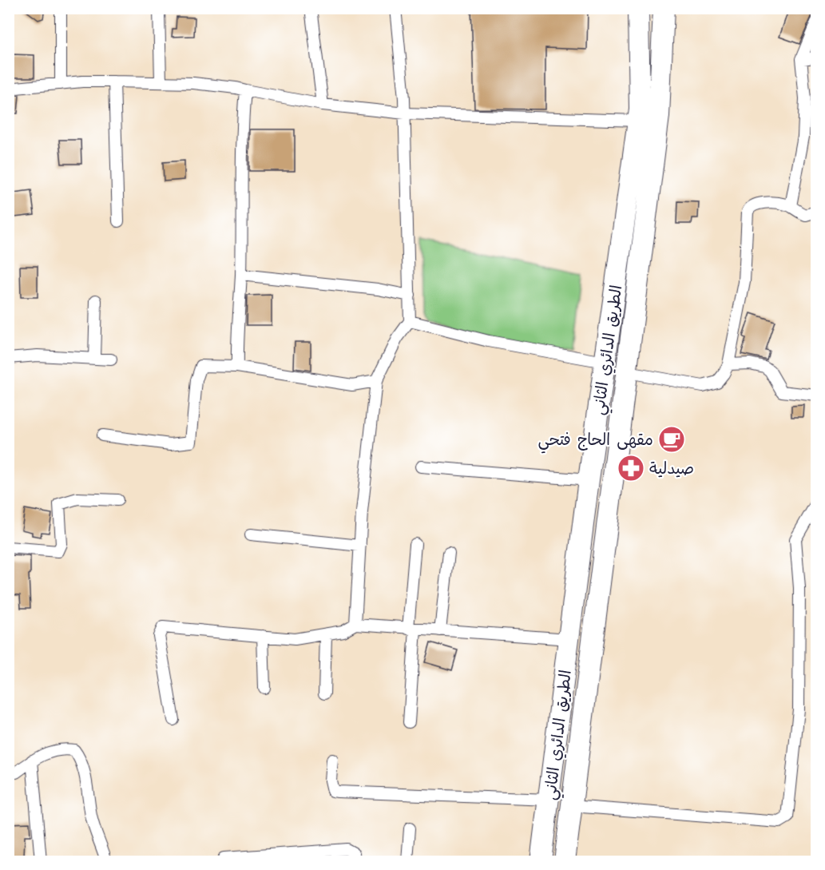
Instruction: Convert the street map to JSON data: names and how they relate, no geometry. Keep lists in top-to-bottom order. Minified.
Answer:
{"streets":{"highway":["الطريق الدائري الثاني"]},"places":{"cafe":["مقهى الحاج فتحي"],"pharmacy":["صيدلية"]}}
